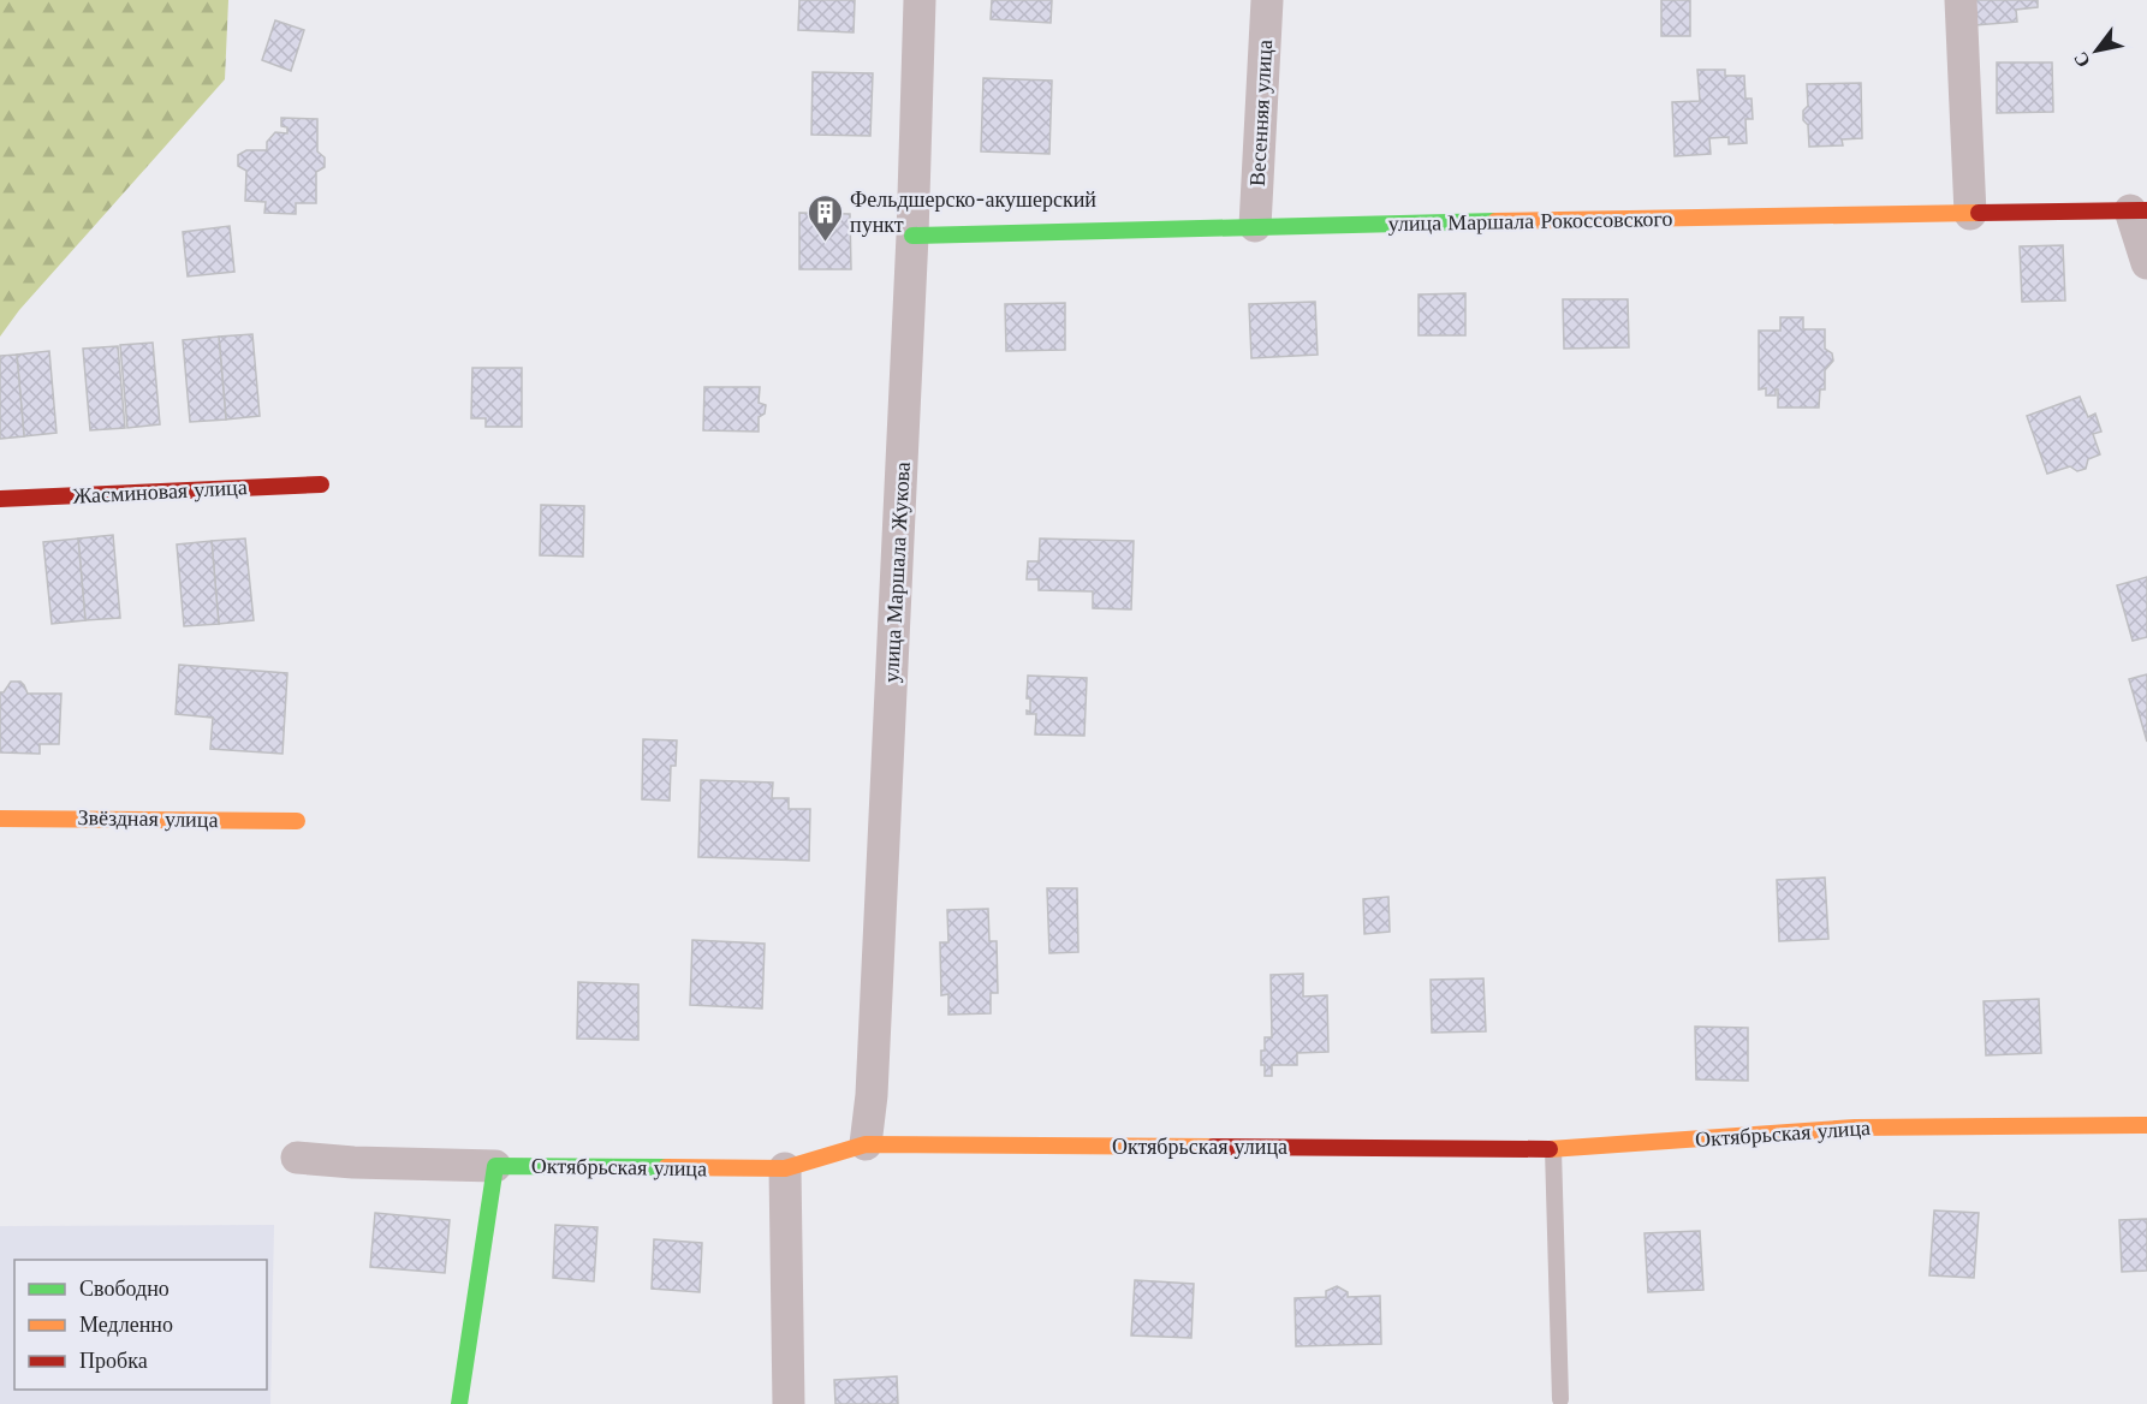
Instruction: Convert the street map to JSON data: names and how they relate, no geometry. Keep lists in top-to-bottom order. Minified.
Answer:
{"streets":{"street":["Весенняя улица","улица Маршала Рокоссовского","Жасминовая улица","улица Маршала Жукова","Звёздная улица","Октябрьская улица"]},"crossings":[["Весенняя улица","улица Маршала Рокоссовского"],["улица Маршала Рокоссовского","улица Маршала Жукова"],["улица Маршала Жукова","Октябрьская улица"]],"places":{"building":["Фельдшерско-акушерский пункт"]},"legend":["Свободно","Медленно","Пробка"],"north":"bottom left"}
